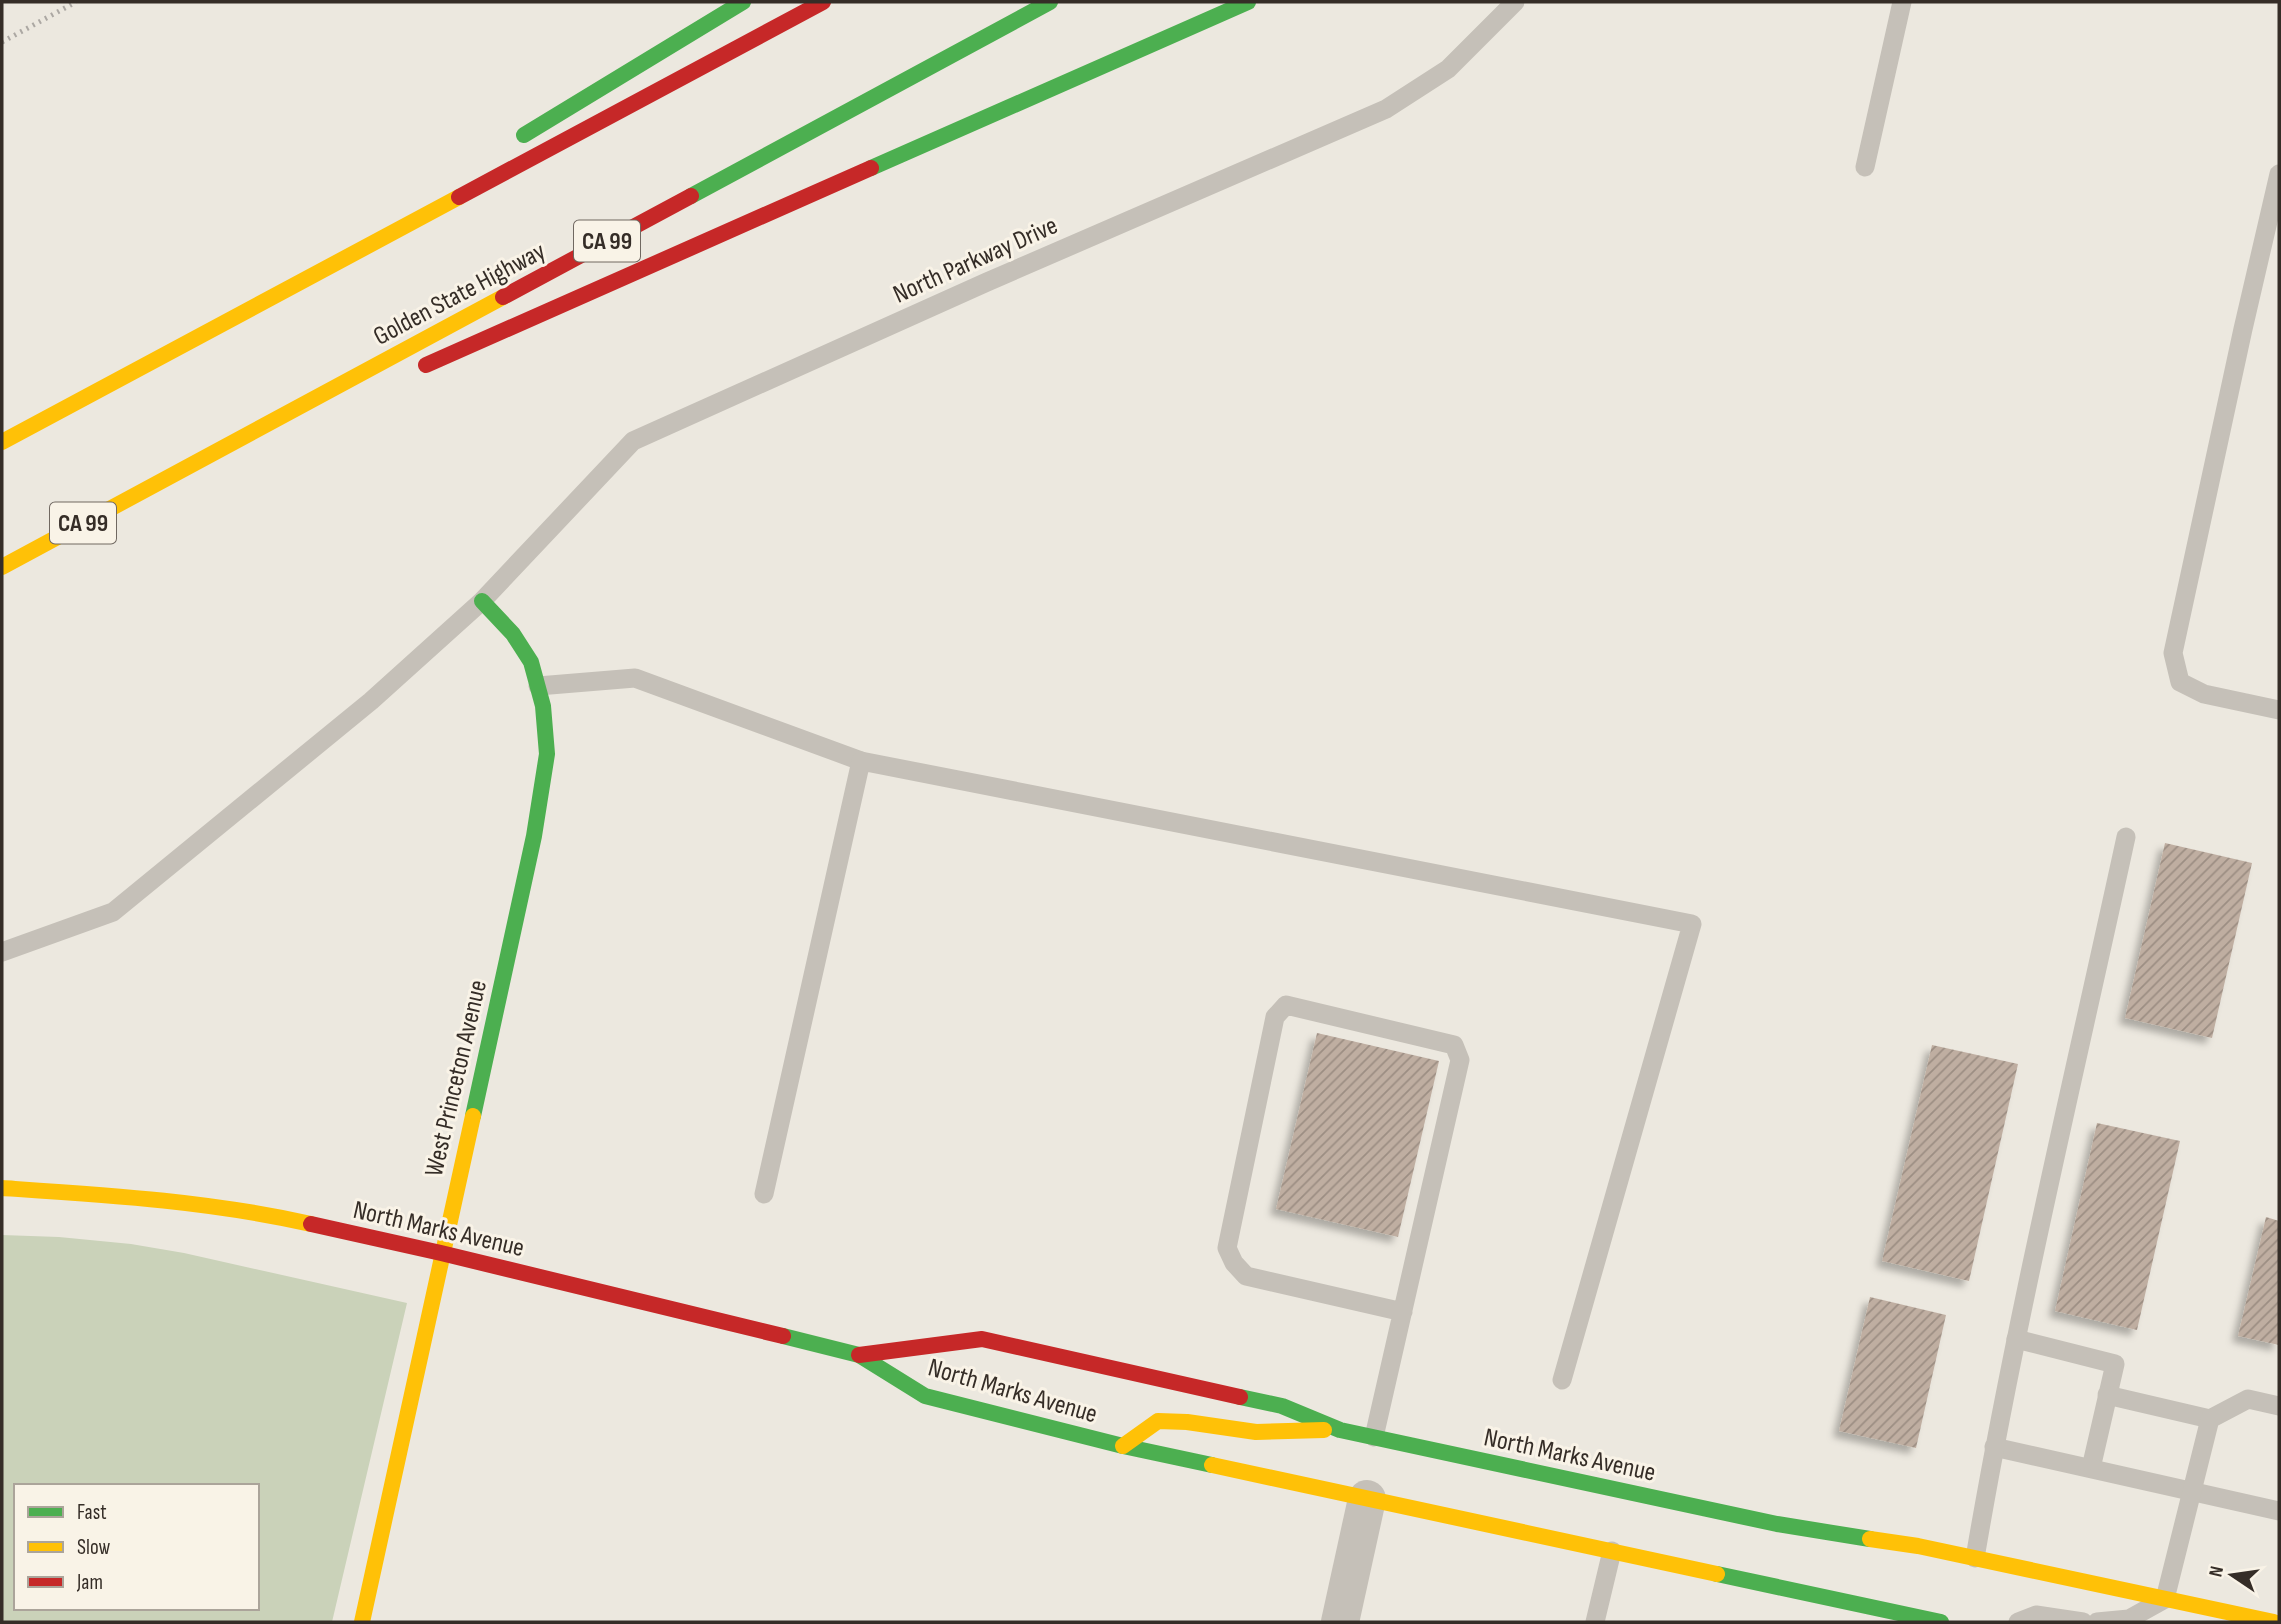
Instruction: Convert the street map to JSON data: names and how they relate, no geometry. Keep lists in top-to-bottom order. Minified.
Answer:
{"streets":{"main road":["CA 99","Golden State Highway","West Princeton Avenue","North Marks Avenue"],"lane":["North Parkway Drive"]},"crossings":[["North Parkway Drive","West Princeton Avenue"],["West Princeton Avenue","North Marks Avenue"]],"legend":["Fast","Slow","Jam"],"north":"left"}
